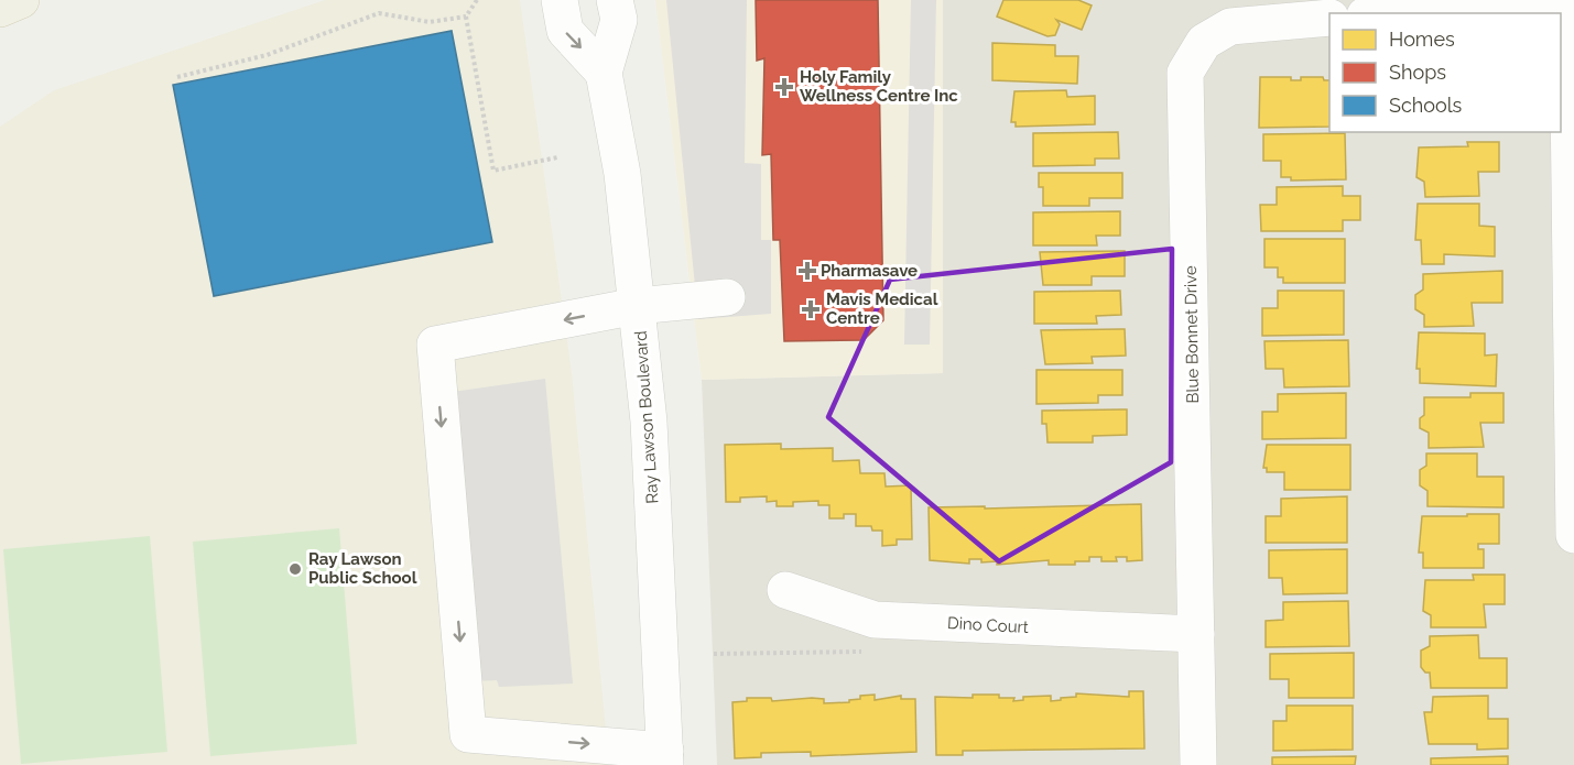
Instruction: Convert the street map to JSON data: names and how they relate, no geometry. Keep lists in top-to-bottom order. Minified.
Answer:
{"streets":{"street":["Blue Bonnet Drive","Ray Lawson Boulevard","Dino Court"]},"crossings":[["Blue Bonnet Drive","Dino Court"]],"places":{"health":["Holy Family Wellness Centre Inc","Pharmasave","Mavis Medical Centre"],"other":["Ray Lawson Public School"]},"legend":["Homes","Shops","Schools"]}
